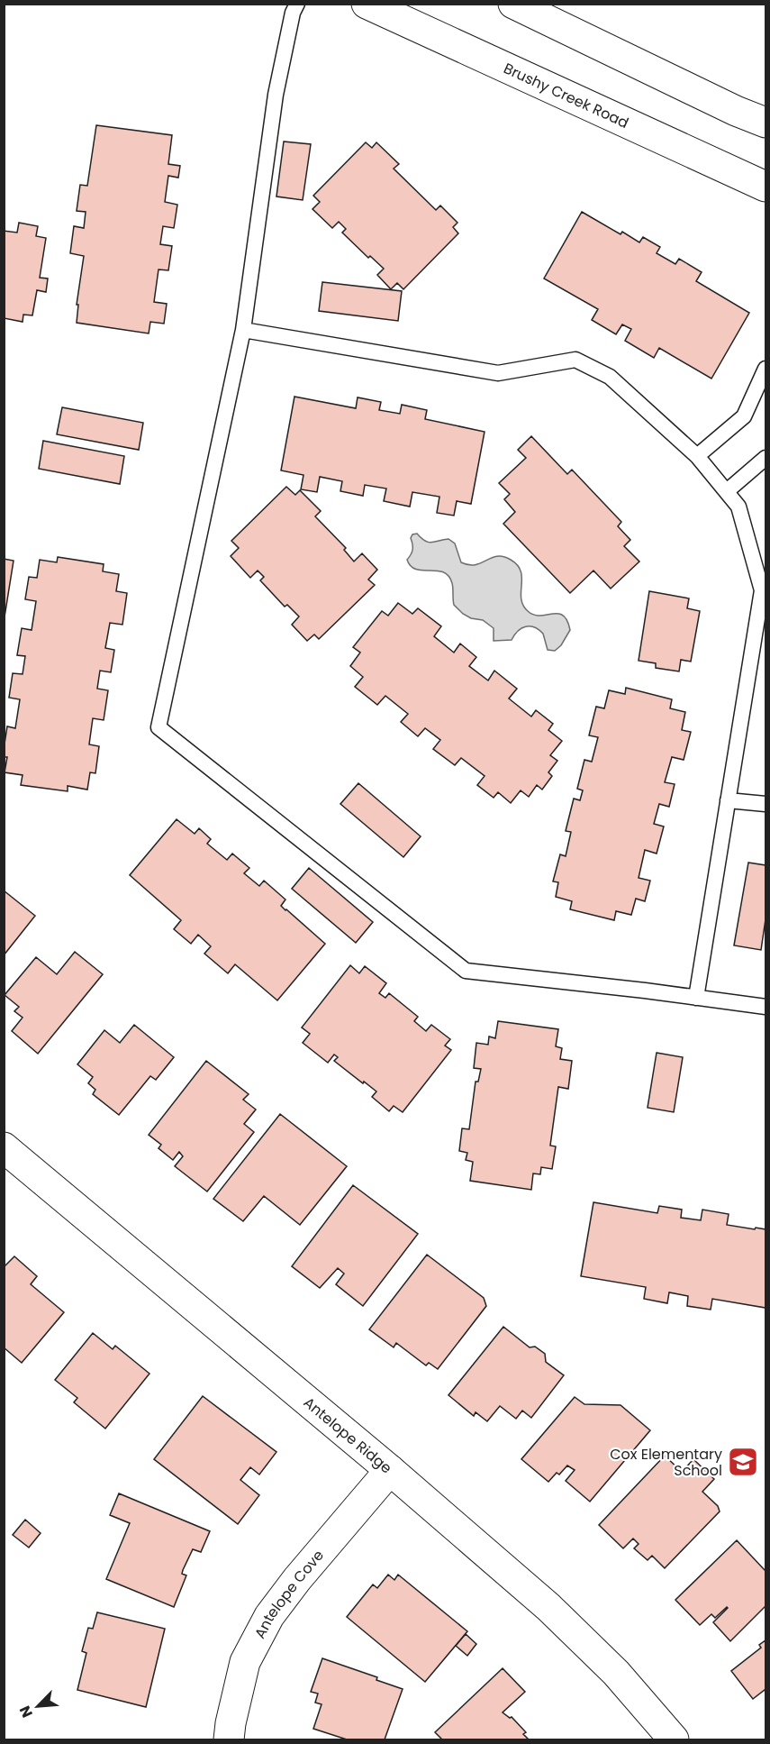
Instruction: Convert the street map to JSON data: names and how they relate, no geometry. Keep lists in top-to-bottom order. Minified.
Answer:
{"streets":{"street":["Brushy Creek Road","Antelope Ridge","Antelope Cove"]},"crossings":[["Antelope Ridge","Antelope Cove"]],"places":{"school or university":["Cox Elementary School"]},"north":"bottom left"}
